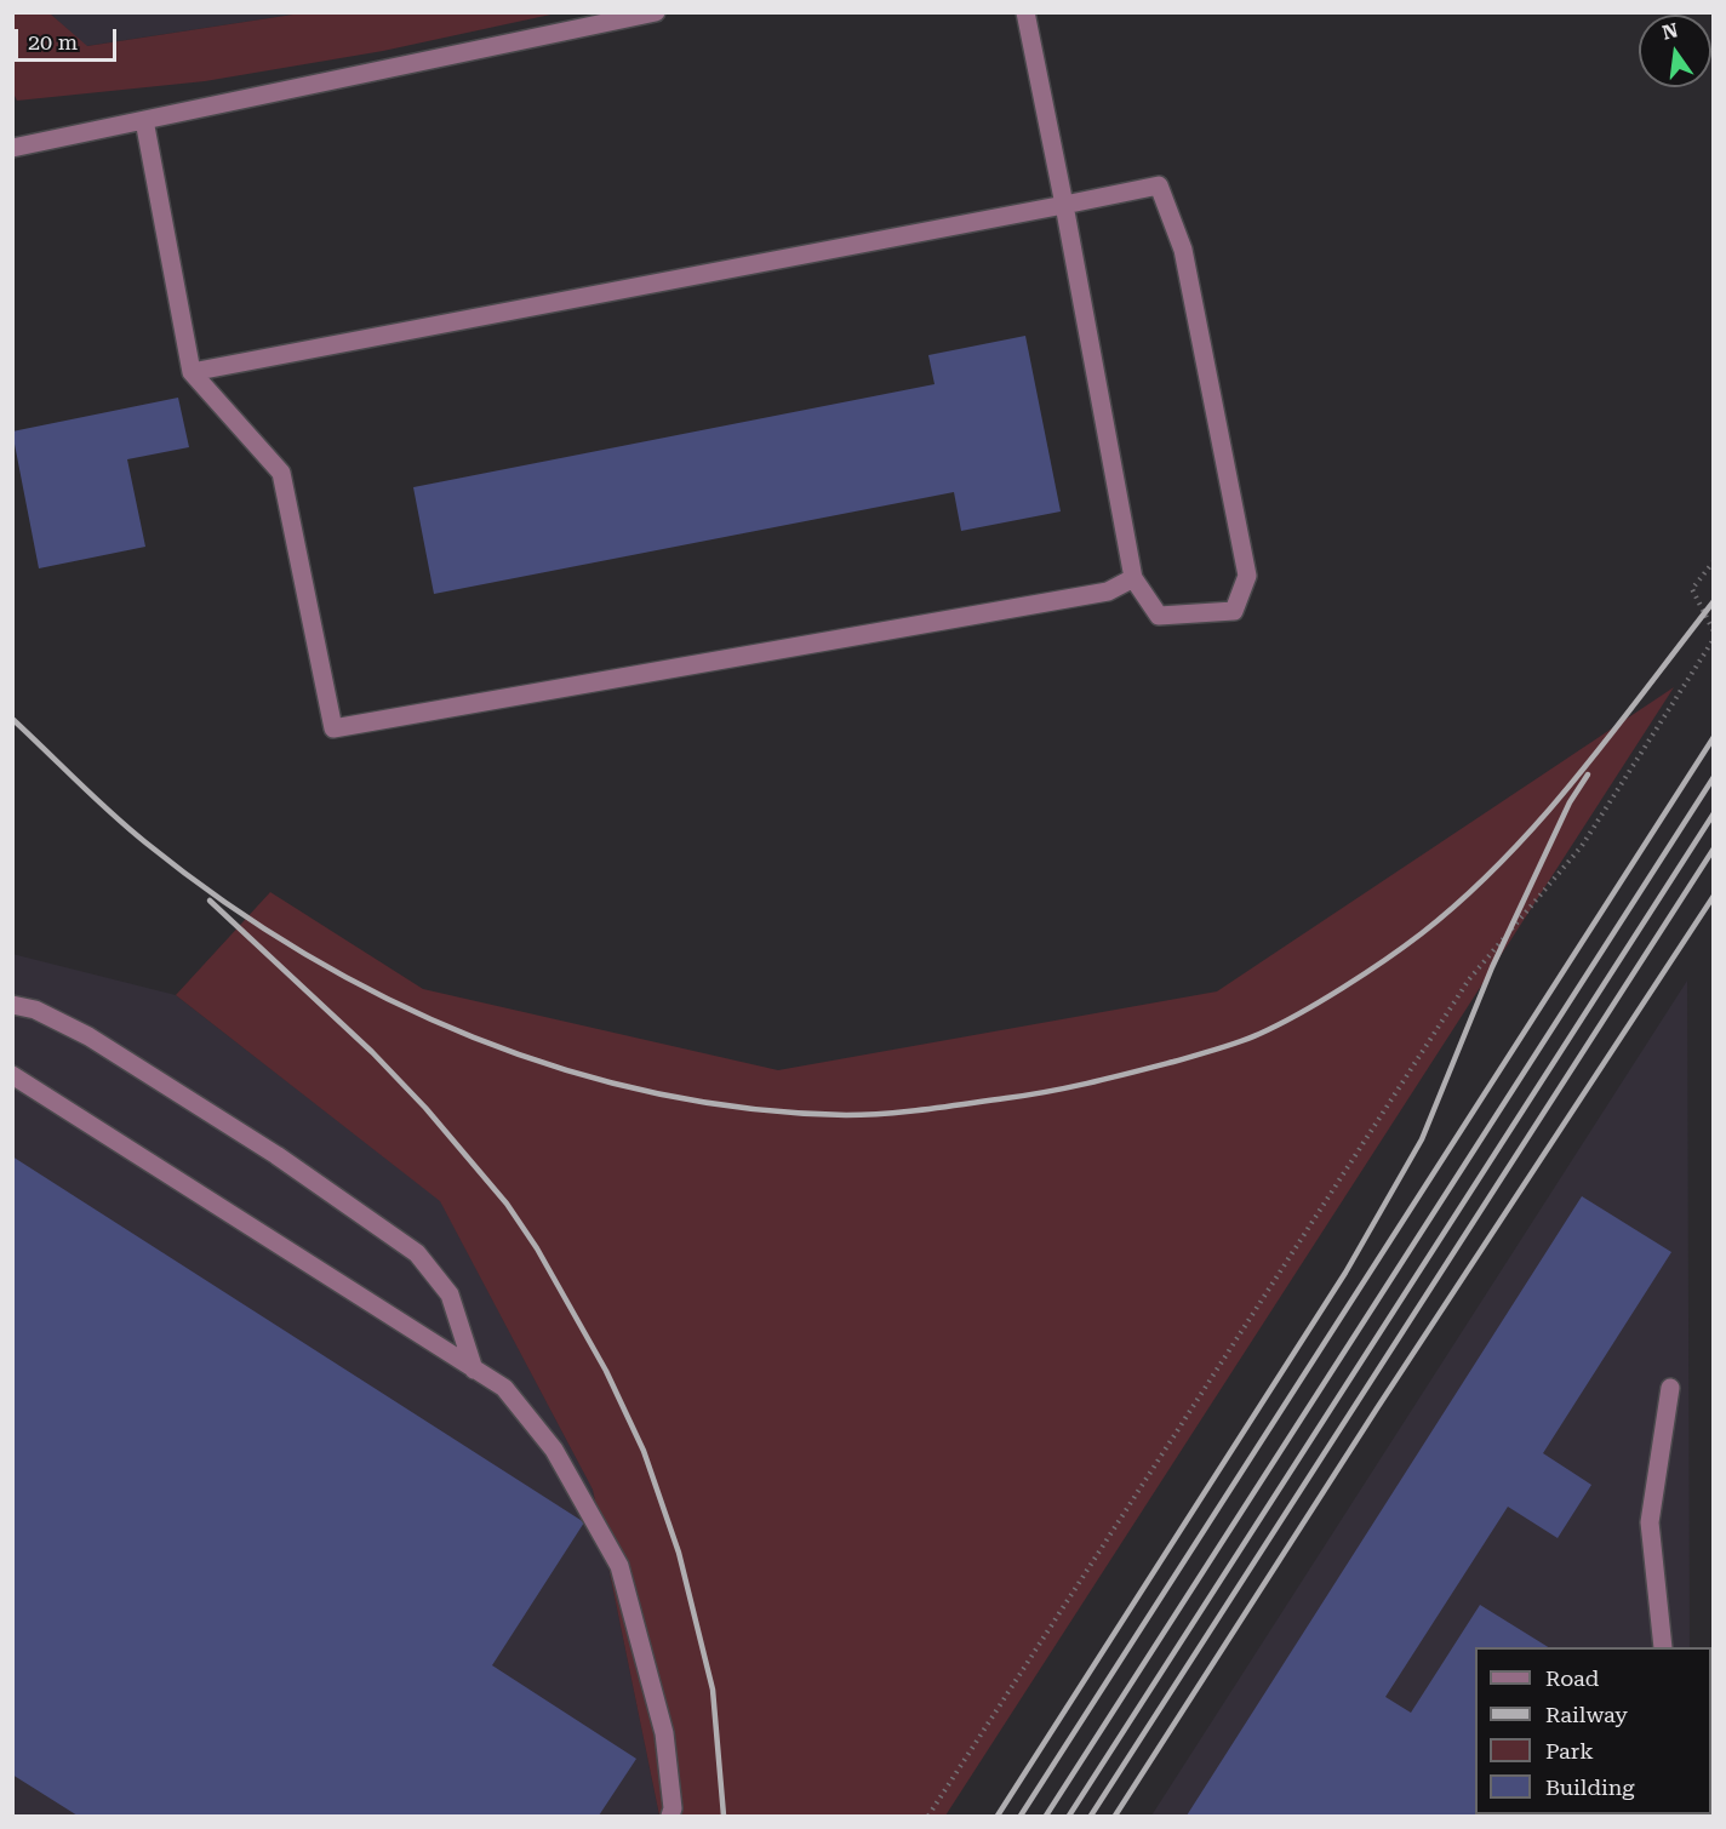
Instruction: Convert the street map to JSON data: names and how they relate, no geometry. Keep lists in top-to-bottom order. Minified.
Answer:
{"legend":["Road","Railway","Park","Building"],"scale_bar":"20 m","north":"top"}
